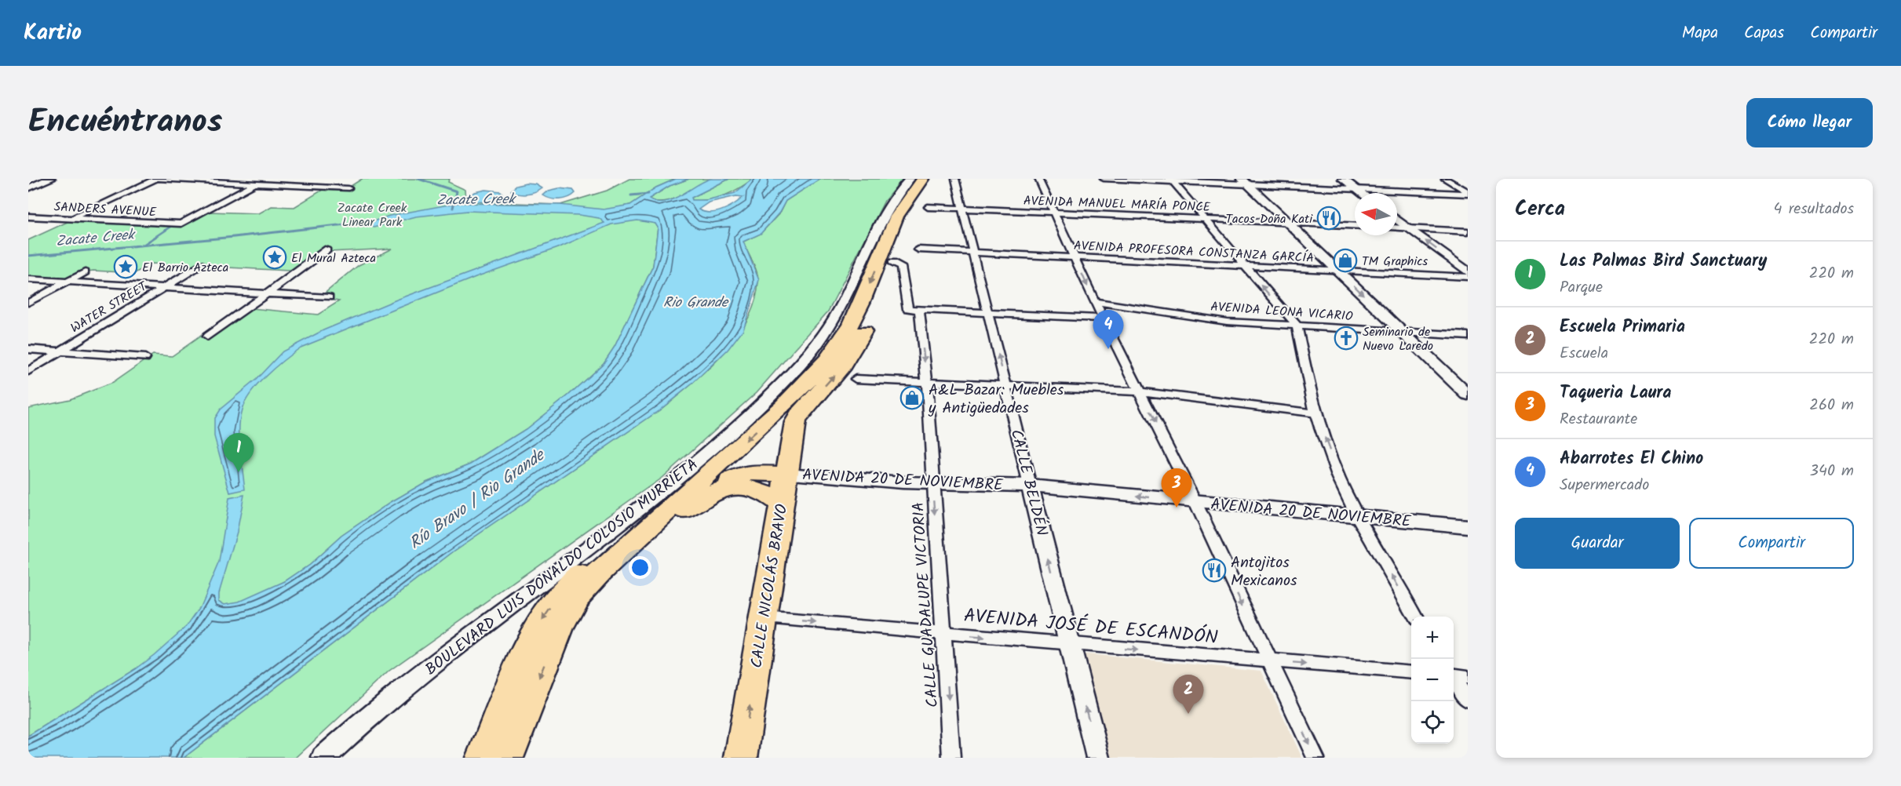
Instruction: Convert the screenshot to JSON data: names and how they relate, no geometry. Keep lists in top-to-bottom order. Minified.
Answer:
{"streets":{"highway":["BOULEVARD LUIS DONALDO COLOSIO MURRIETA","CALLE NICOLÁS BRAVO"],"main road":["AVENIDA 20 DE NOVIEMBRE","CALLE BELDÉN"],"street":["AVENIDA MANUEL MARÍA PONCE","SANDERS AVENUE","AVENIDA PROFESORA CONSTANZA GARCÍA","WATER STREET","AVENIDA LEONA VICARIO","CALLE GUADALUPE VICTORIA","AVENIDA JOSÉ DE ESCANDÓN"]},"crossings":[["AVENIDA MANUEL MARÍA PONCE","CALLE BELDÉN"],["AVENIDA PROFESORA CONSTANZA GARCÍA","CALLE BELDÉN"],["AVENIDA 20 DE NOVIEMBRE","CALLE BELDÉN"],["AVENIDA 20 DE NOVIEMBRE","CALLE NICOLÁS BRAVO"],["AVENIDA 20 DE NOVIEMBRE","CALLE GUADALUPE VICTORIA"],["CALLE BELDÉN","AVENIDA JOSÉ DE ESCANDÓN"],["CALLE NICOLÁS BRAVO","CALLE GUADALUPE VICTORIA"],["CALLE NICOLÁS BRAVO","AVENIDA JOSÉ DE ESCANDÓN"],["CALLE GUADALUPE VICTORIA","AVENIDA JOSÉ DE ESCANDÓN"]],"one_way":["CALLE BELDÉN","CALLE NICOLÁS BRAVO","CALLE GUADALUPE VICTORIA","AVENIDA JOSÉ DE ESCANDÓN"],"water":["Zacate Creek","Rio Grande","Río Bravo / Rio Grande"],"parks":["Zacate Creek Linear Park"],"places":{"restaurant":["Tacos Doña Kati","Antojitos Mexicanos"],"place":["El Mural Azteca","El Barrio Azteca"],"shop":["TM Graphics","A&L Bazar: Muebles y Antigüedades"],"church":["Seminario de Nuevo Laredo"]},"north":"left","page":{"header":"Kartio","nav":["Mapa","Capas","Compartir"],"title":"Encuéntranos","buttons":["Cómo llegar",["Guardar","Compartir"]],"heading":["Cerca","4 resultados"],"list":[{"mark":"1","name":"Las Palmas Bird Sanctuary","note":"Parque","value":"220 m"},{"mark":"2","name":"Escuela Primaria","note":"Escuela","value":"220 m"},{"mark":"3","name":"Taqueria Laura","note":"Restaurante","value":"260 m"},{"mark":"4","name":"Abarrotes El Chino","note":"Supermercado","value":"340 m"}],"pins":["4","1","3","2"],"map_buttons":["+","−"]}}
